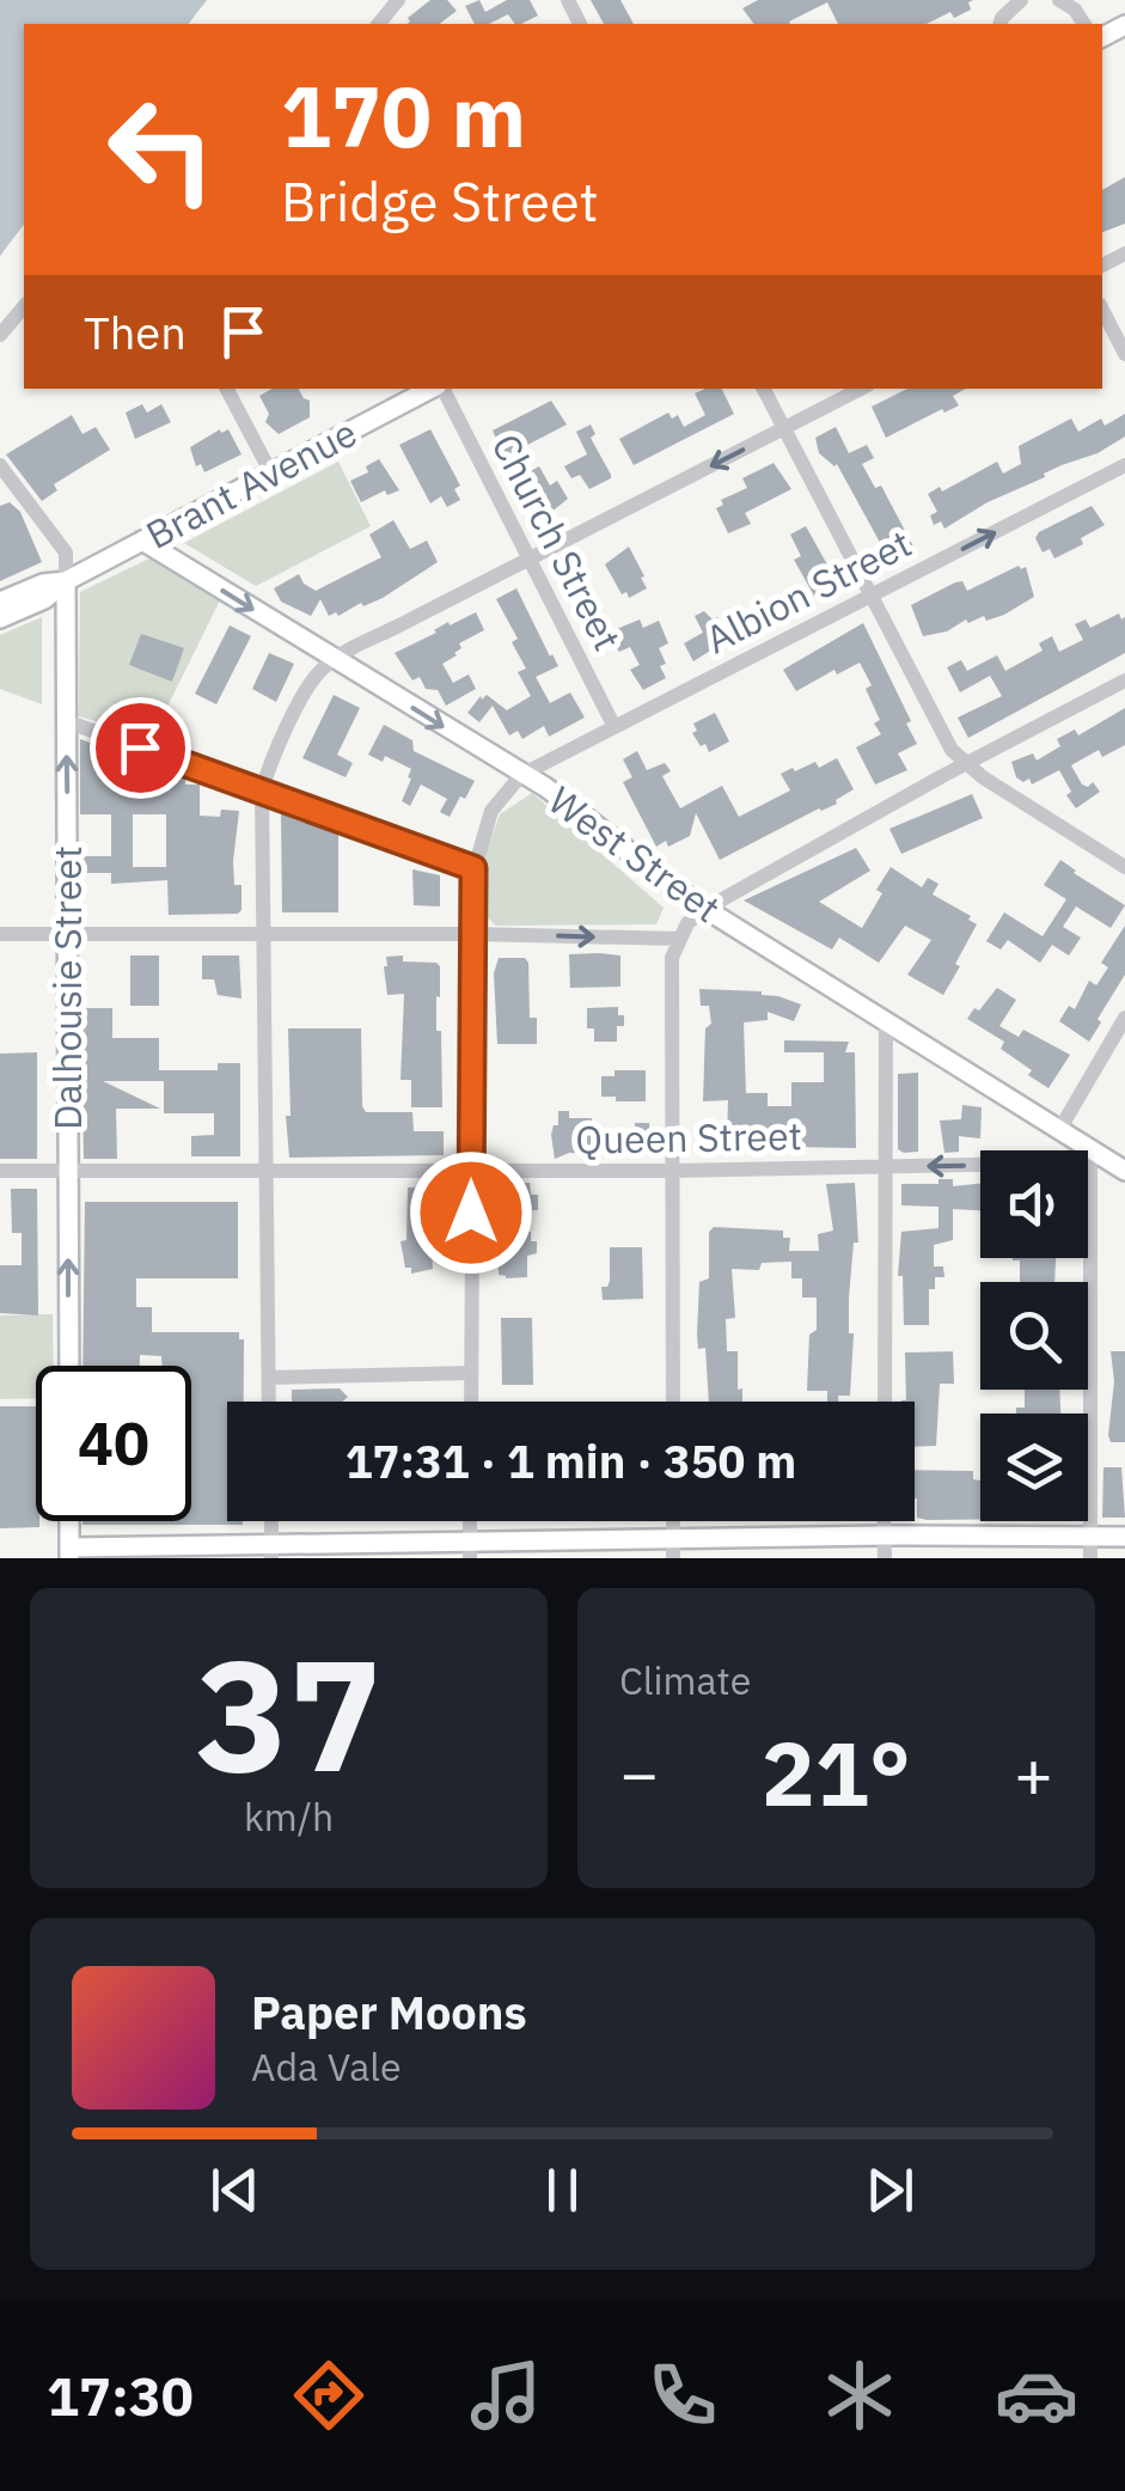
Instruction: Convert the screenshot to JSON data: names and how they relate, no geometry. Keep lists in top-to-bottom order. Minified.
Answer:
{"streets":{"main road":["Brant Avenue","West Street","Dalhousie Street"],"street":["Church Street","Albion Street","Queen Street"]},"crossings":[["Brant Avenue","West Street"],["Brant Avenue","Dalhousie Street"],["Church Street","Albion Street"],["Albion Street","West Street"],["West Street","Queen Street"],["Dalhousie Street","Queen Street"]],"one_way":["Albion Street","West Street","Dalhousie Street"],"page":{"turn":["170 m","Bridge Street"],"then":"Then","limit":"40","trip":"17:31 · 1 min · 350 m","tile":[["37","km/h"],"Climate"],"heat":["−","21°","+"],"song":["Paper Moons","Ada Vale"],"tabs":"17:30"}}
